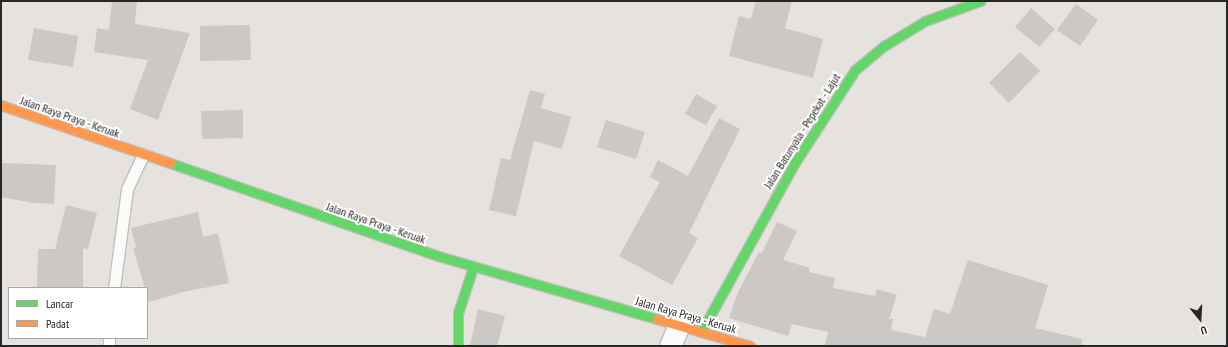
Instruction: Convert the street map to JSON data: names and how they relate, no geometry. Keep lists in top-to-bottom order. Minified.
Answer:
{"streets":{"main road":["Jalan Raya Praya - Keruak","Jalan Batunyala - Pepekat - Lajut"]},"crossings":[["Jalan Raya Praya - Keruak","Jalan Batunyala - Pepekat - Lajut"]],"legend":["Lancar","Padat"],"north":"bottom"}
